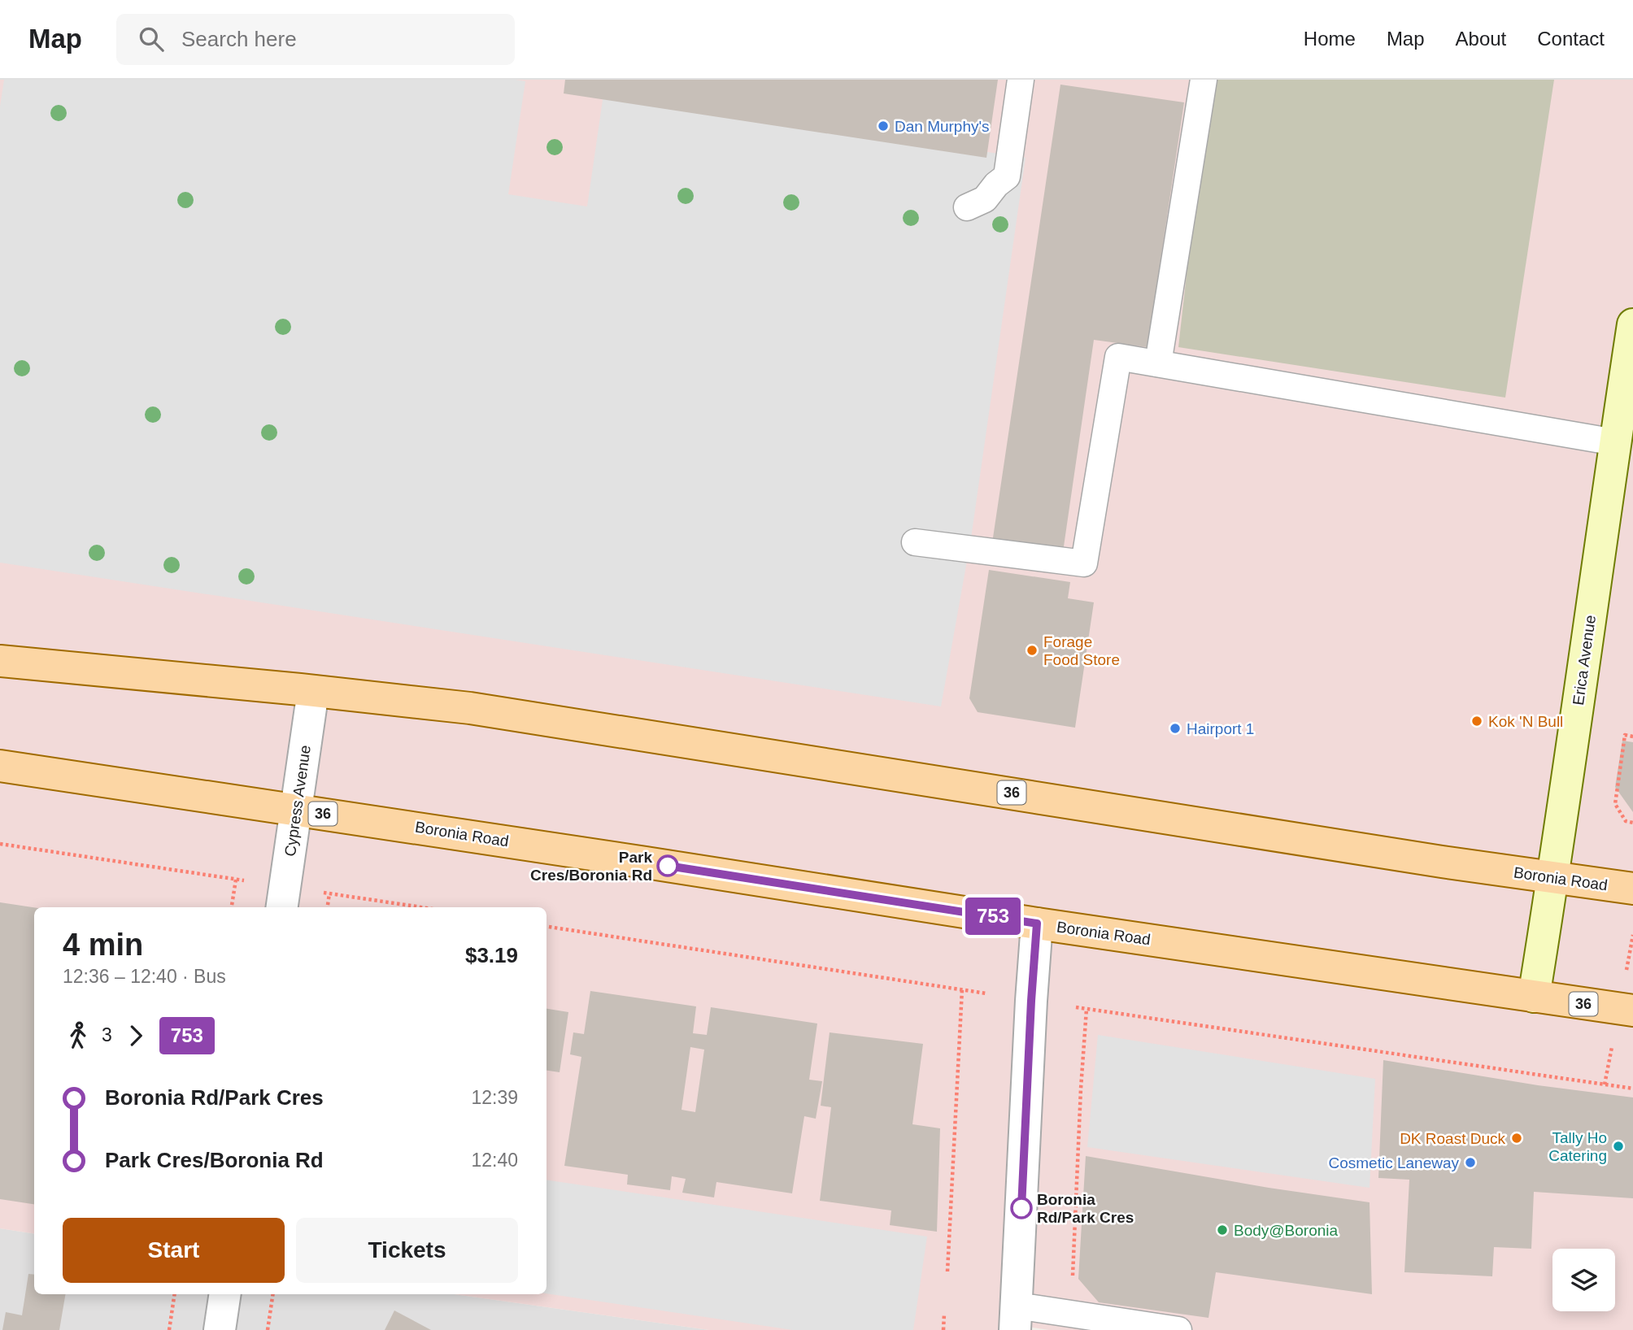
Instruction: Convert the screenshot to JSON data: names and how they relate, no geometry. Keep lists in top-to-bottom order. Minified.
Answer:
{"streets":{"main road":["Erica Avenue","36","Boronia Road"],"street":["Cypress Avenue"]},"crossings":[["Erica Avenue","Boronia Road"],["Cypress Avenue","Boronia Road"]],"places":["Dan Murphy's","Forage Food Store","Kok 'N Bull","Hairport 1","Park Cres/Boronia Rd","DK Roast Duck","Tally Ho Catering","Cosmetic Laneway","Boronia Rd/Park Cres","Body@Boronia"],"lines":["bus line 753"],"page":{"header":"Map","search":"Search here","nav":["Home","Map","About","Contact"],"on_map":"753","heading":["4 min","12:36 – 12:40 · Bus","$3.19"],"legs":["3","753"],"list":[{"name":"Boronia Rd/Park Cres","value":"12:39"},{"name":"Park Cres/Boronia Rd","value":"12:40"}],"buttons":["Start","Tickets"]}}
